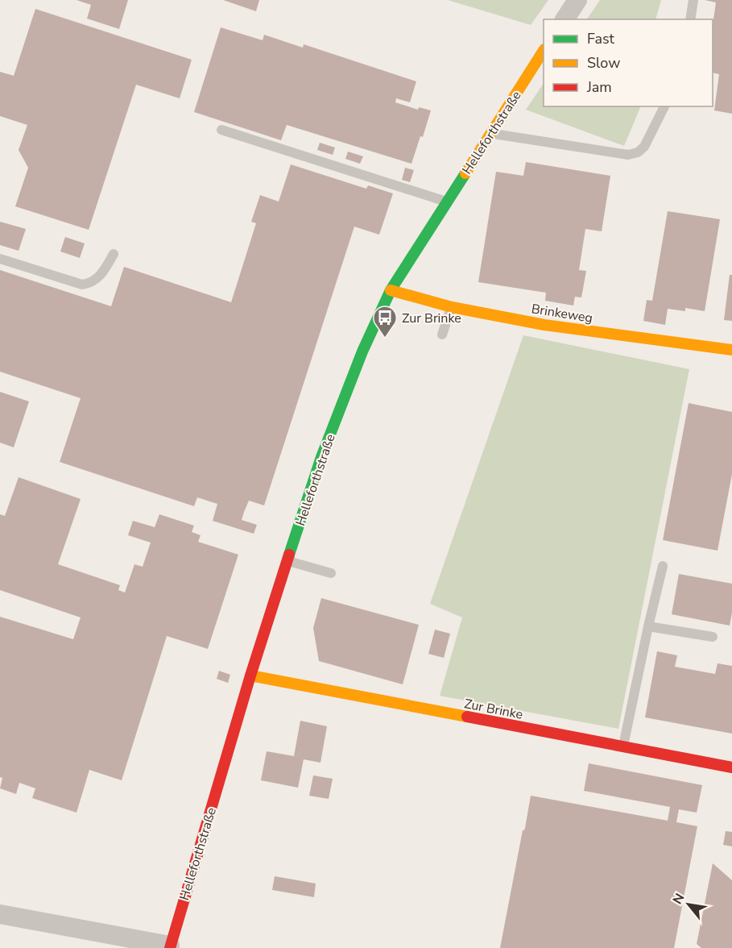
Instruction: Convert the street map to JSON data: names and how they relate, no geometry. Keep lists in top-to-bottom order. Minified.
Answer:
{"streets":{"street":["Helleforthstraße","Brinkeweg","Zur Brinke"]},"crossings":[["Helleforthstraße","Brinkeweg"],["Helleforthstraße","Zur Brinke"]],"places":{"bus stop":["Zur Brinke"]},"legend":["Fast","Slow","Jam"],"north":"top left"}
